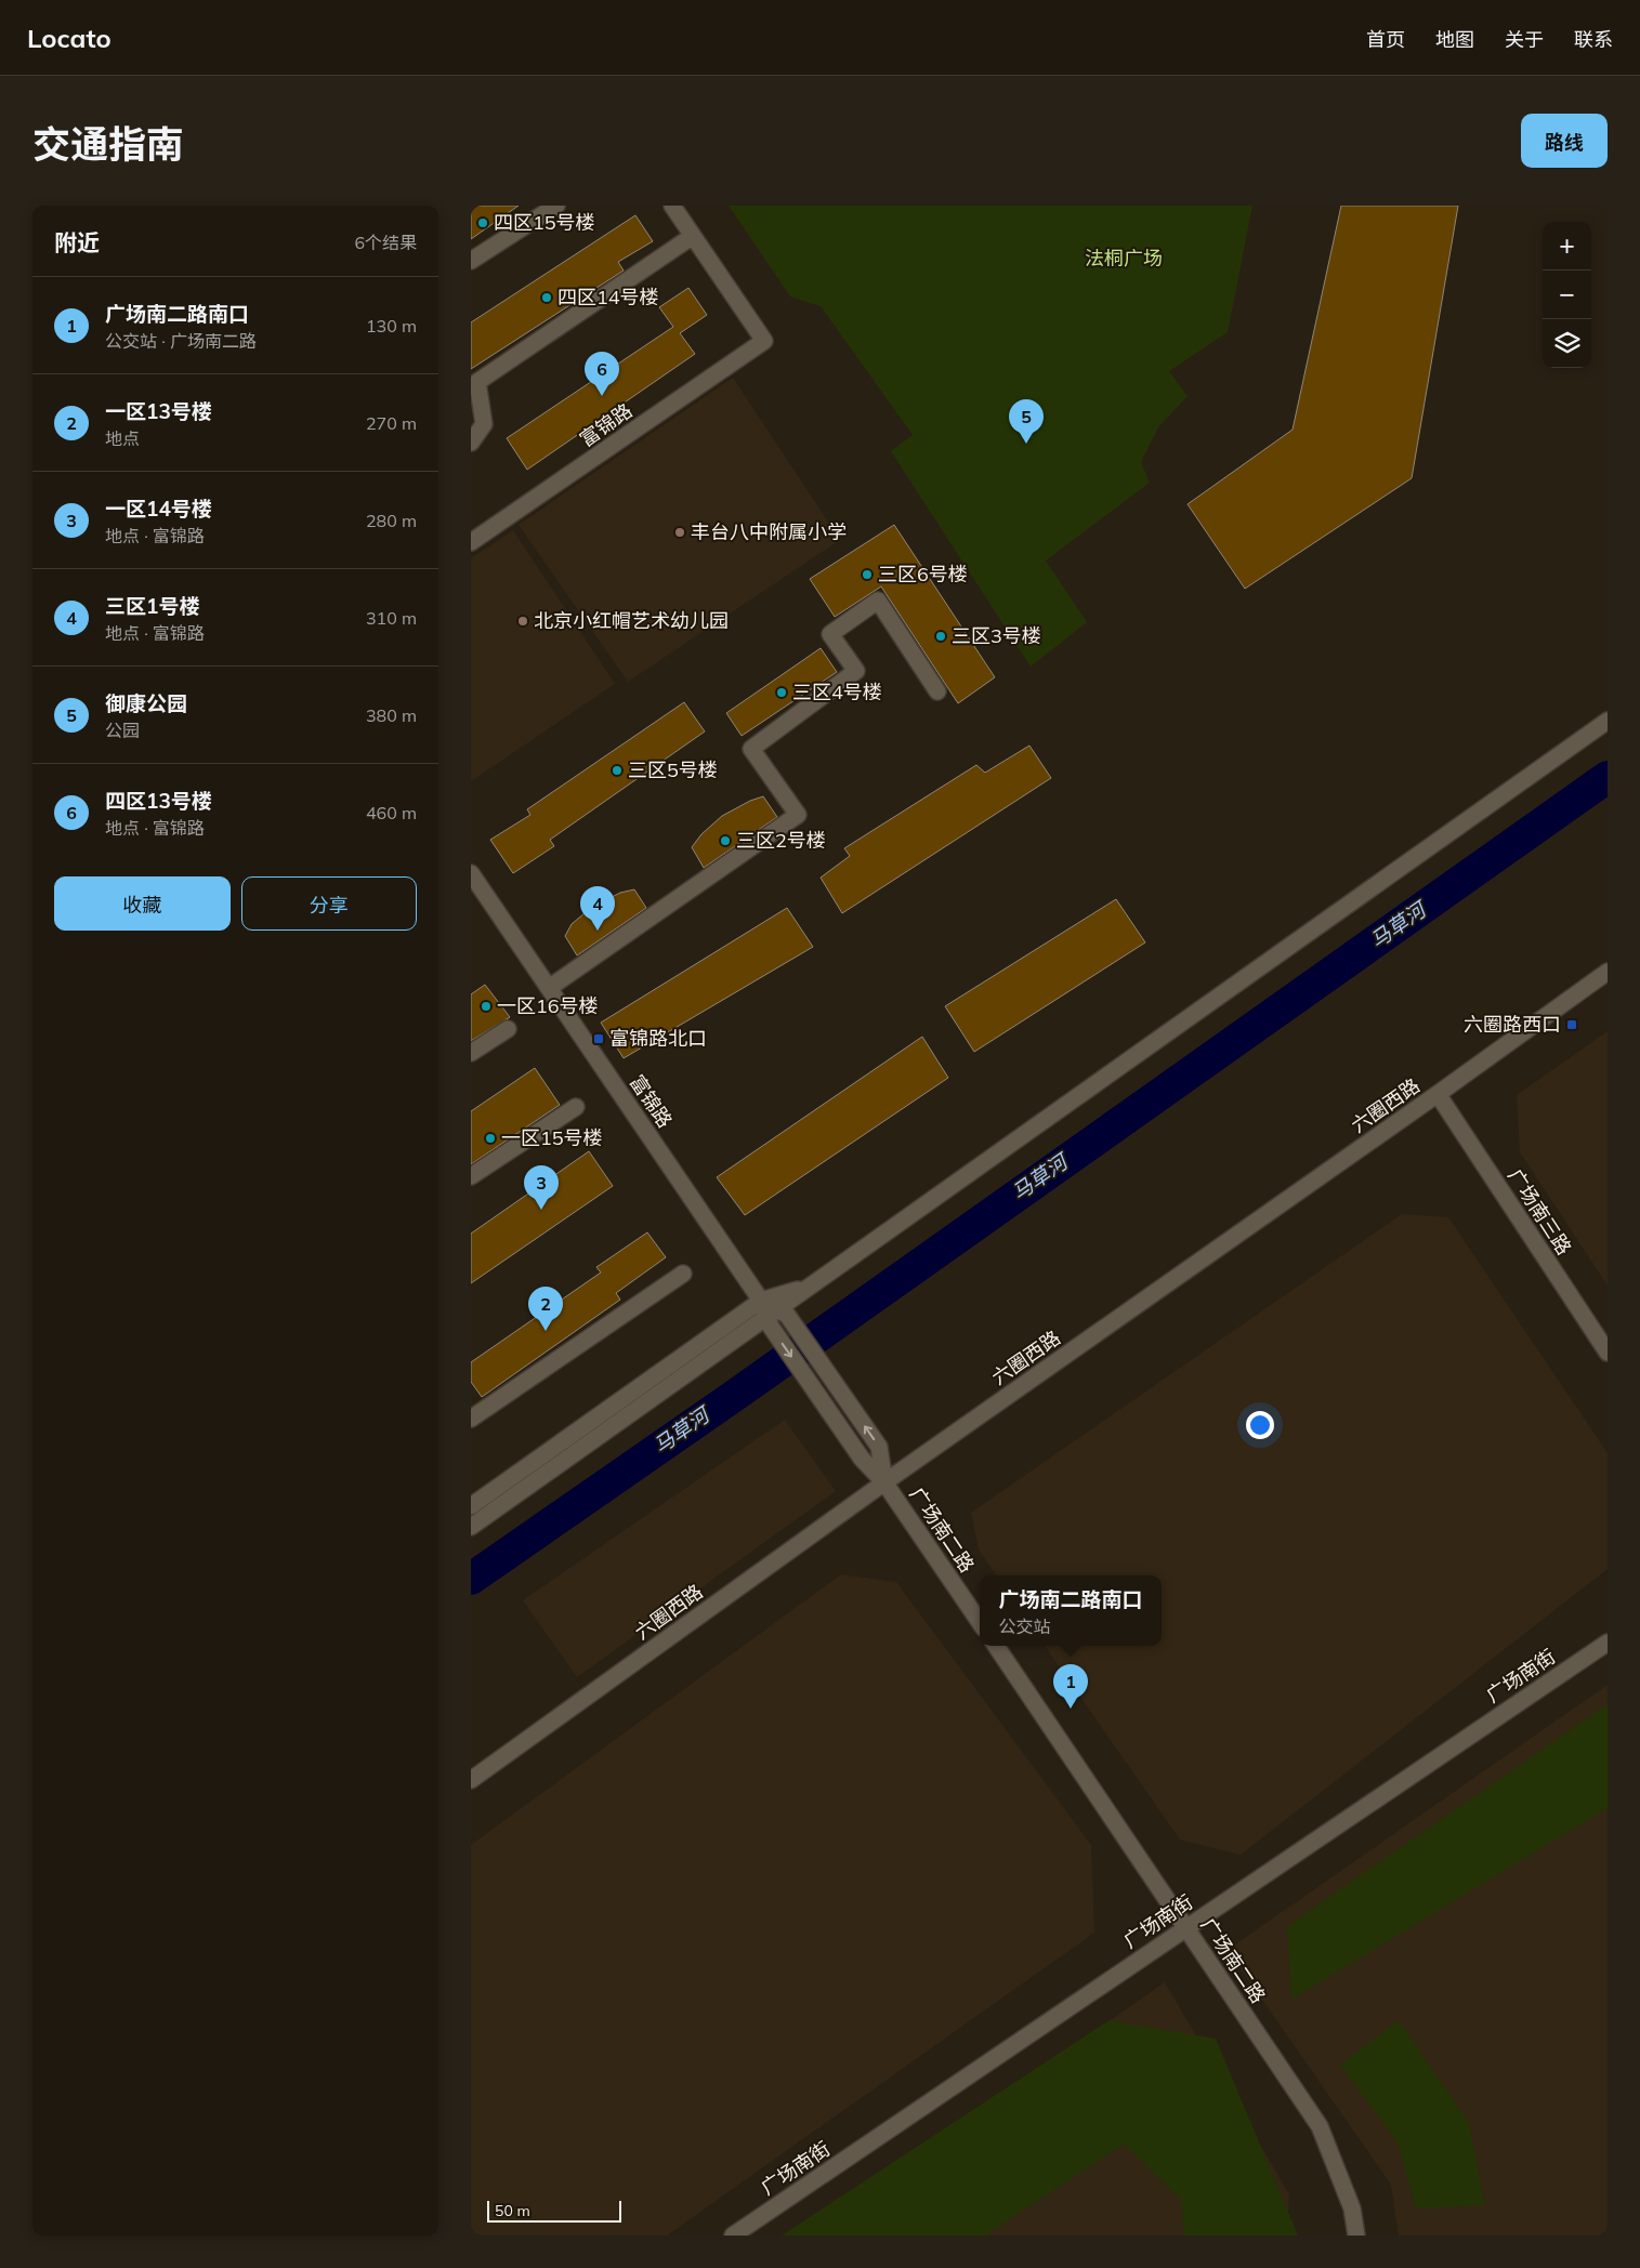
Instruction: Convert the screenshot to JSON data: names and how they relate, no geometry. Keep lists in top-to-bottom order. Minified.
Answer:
{"streets":{"street":["富锦路","六圈西路","广场南三路","广场南二路","广场南街"]},"crossings":[["富锦路","六圈西路"],["富锦路","广场南二路"],["六圈西路","广场南三路"],["六圈西路","广场南二路"],["广场南二路","广场南街"]],"water":["马草河"],"parks":["法桐广场"],"places":{"other":["四区15号楼","四区14号楼","丰台八中附属小学","三区6号楼","北京小红帽艺术幼儿园","三区3号楼","三区4号楼","三区5号楼","三区2号楼","一区16号楼","一区15号楼"],"transit":["六圈路西口","富锦路北口"]},"scale_bar":"50 m","page":{"header":"Locato","nav":["首页","地图","关于","联系"],"title":"交通指南","buttons":["路线",["收藏","分享"]],"heading":["附近","6个结果"],"map_buttons":["+","−"],"list":[{"mark":"1","name":"广场南二路南口","note":"公交站 · 广场南二路","value":"130 m"},{"mark":"2","name":"一区13号楼","note":"地点","value":"270 m"},{"mark":"3","name":"一区14号楼","note":"地点 · 富锦路","value":"280 m"},{"mark":"4","name":"三区1号楼","note":"地点 · 富锦路","value":"310 m"},{"mark":"5","name":"御康公园","note":"公园","value":"380 m"},{"mark":"6","name":"四区13号楼","note":"地点 · 富锦路","value":"460 m"}],"pins":["6","5","4","3","2","1"],"popup":["广场南二路南口","公交站"],"scale":"50 m"}}
